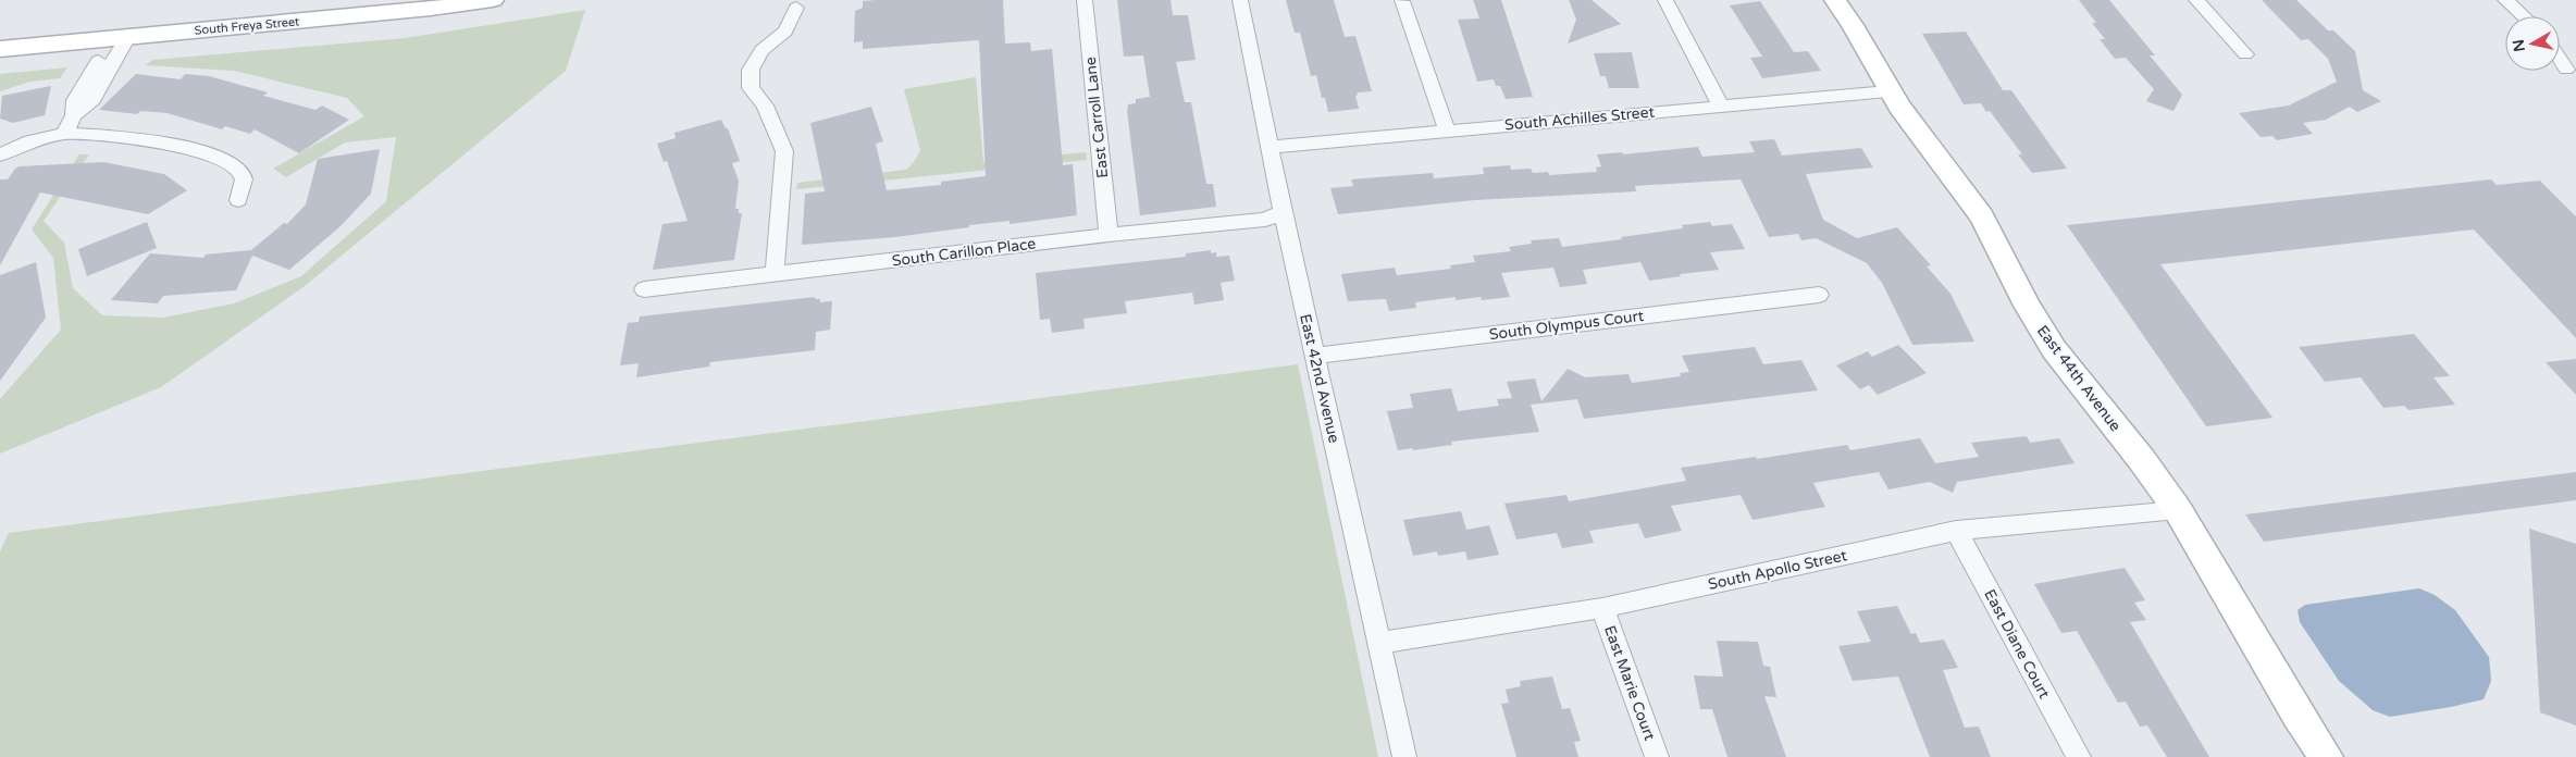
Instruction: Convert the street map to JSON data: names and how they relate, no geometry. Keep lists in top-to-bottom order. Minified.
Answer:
{"streets":{"street":["South Freya Street","East Carroll Lane","South Achilles Street","South Carillon Place","South Olympus Court","East 42nd Avenue","East 44th Avenue","South Apollo Street","East Diane Court","East Marie Court"]},"crossings":[["East Carroll Lane","South Carillon Place"],["South Achilles Street","East 42nd Avenue"],["South Achilles Street","East 44th Avenue"],["South Carillon Place","East 42nd Avenue"],["South Olympus Court","East 42nd Avenue"],["East 42nd Avenue","South Apollo Street"],["East 44th Avenue","South Apollo Street"],["South Apollo Street","East Diane Court"],["South Apollo Street","East Marie Court"]],"north":"left"}
